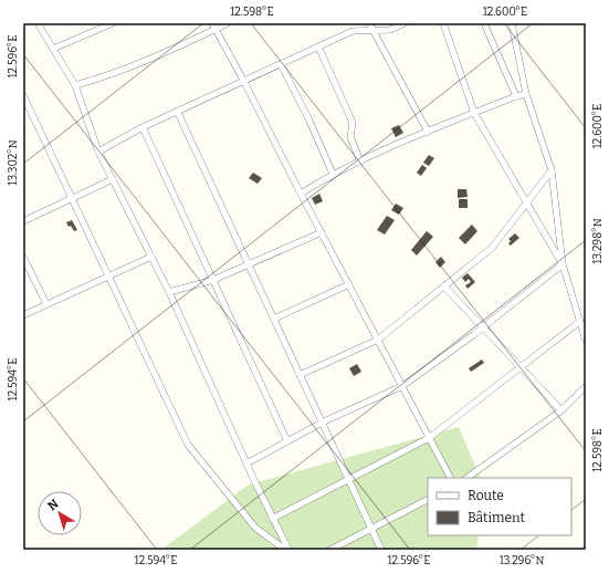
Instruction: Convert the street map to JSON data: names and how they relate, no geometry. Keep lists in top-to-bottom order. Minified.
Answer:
{"legend":["Route","Bâtiment"],"north":"top left","coordinates":["12.598°E","12.600°E","12.596°E","13.302°N","13.298°N","12.594°E","13.296°N"]}
